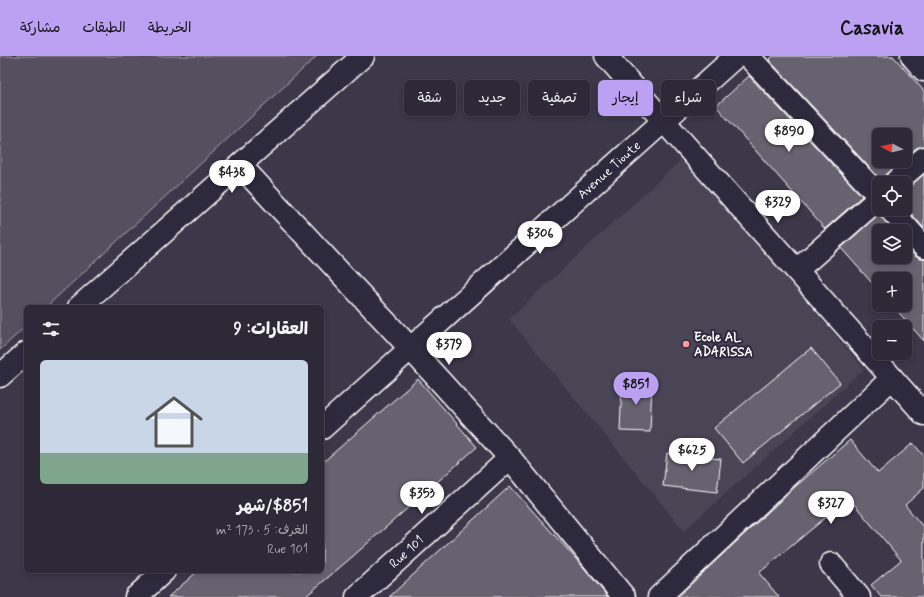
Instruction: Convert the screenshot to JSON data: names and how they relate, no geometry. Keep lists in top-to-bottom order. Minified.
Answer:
{"streets":{"street":["Avenue Tioute","Rue 101"]},"places":["Ecole AL ADARISSA"],"north":"left","page":{"header":"Casavia","nav":["الخريطة","الطبقات","مشاركة"],"chip":["شراء","إيجار","تصفية","جديد","شقة"],"price":["$890","$438","$329","$306","$379","$851","$625","$353","$327"],"map_buttons":["+","−"],"heading":"العقارات: 9","list":[{"name":"$851/شهر","note":"الغرف: 5 · 173 m² · Rue 101"}]}}
